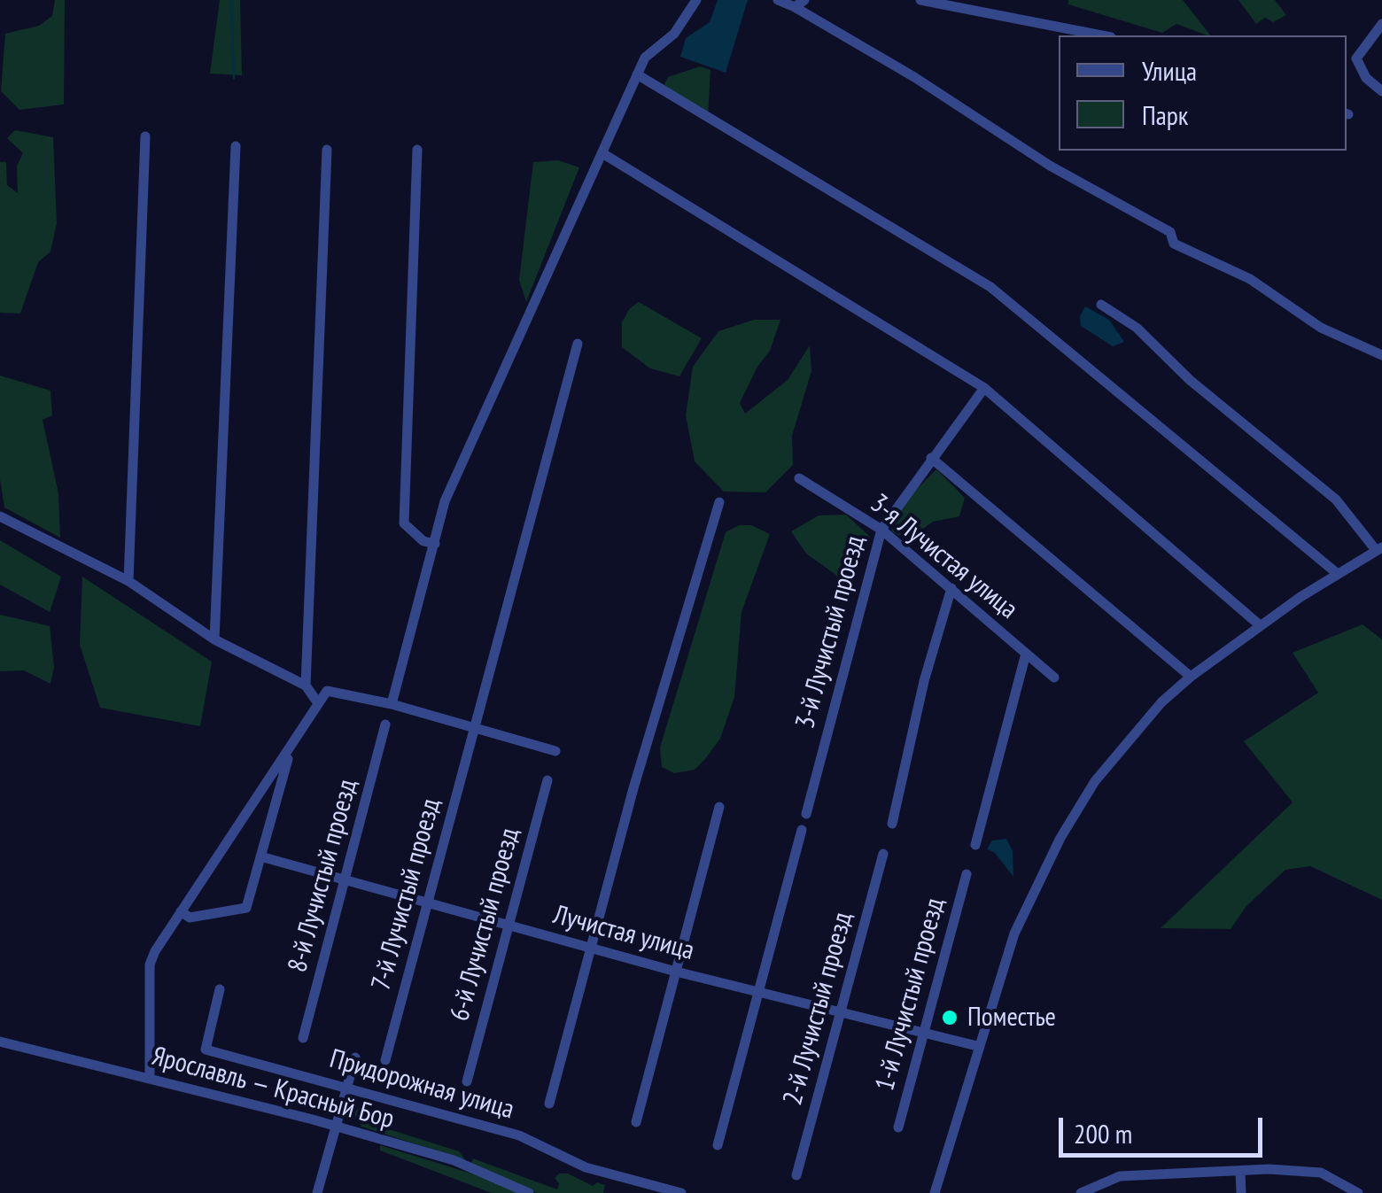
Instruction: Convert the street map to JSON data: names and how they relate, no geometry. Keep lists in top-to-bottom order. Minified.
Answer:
{"streets":{"street":["3-я Лучистая улица","3-й Лучистый проезд","8-й Лучистый проезд","7-й Лучистый проезд","6-й Лучистый проезд","Лучистая улица","1-й Лучистый проезд","2-й Лучистый проезд","Придорожная улица","Ярославль — Красный Бор"]},"crossings":[["3-я Лучистая улица","3-й Лучистый проезд"],["8-й Лучистый проезд","Лучистая улица"],["7-й Лучистый проезд","Лучистая улица"],["6-й Лучистый проезд","Лучистая улица"],["Лучистая улица","1-й Лучистый проезд"],["Лучистая улица","2-й Лучистый проезд"]],"places":["Поместье"],"legend":["Улица","Парк"],"scale_bar":"200 m"}
